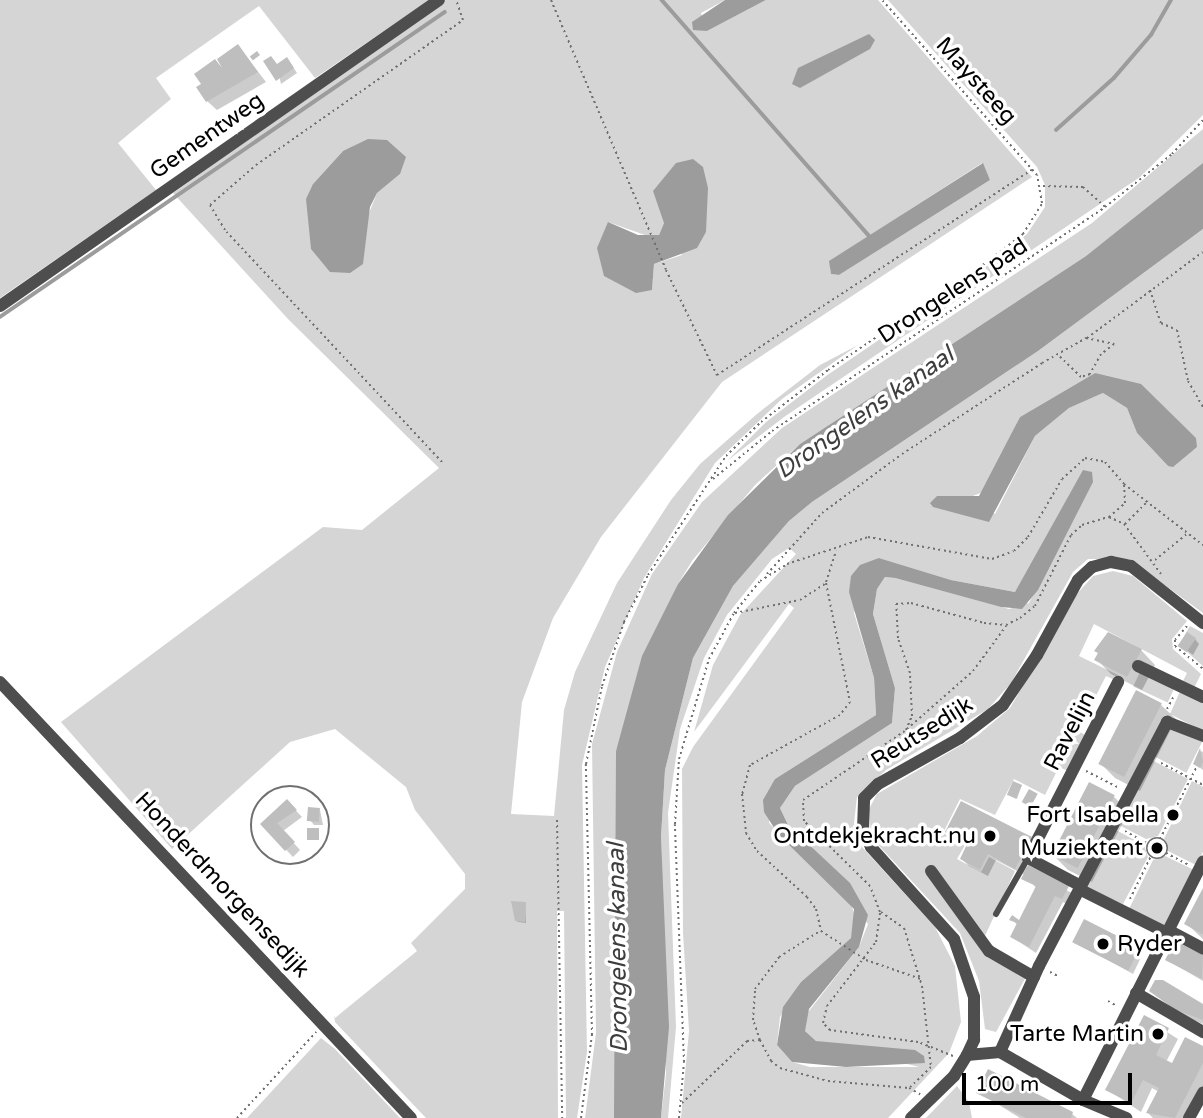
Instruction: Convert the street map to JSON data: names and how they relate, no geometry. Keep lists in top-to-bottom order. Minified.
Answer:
{"streets":{"street":["Gementweg","Ravelijn","Reutsedijk","Honderdmorgensedijk"],"path":["Maysteeg","Drongelens pad"]},"water":["Drongelens kanaal"],"places":["Fort Isabella","Ontdekjekracht.nu","Muziektent","Ryder","Tarte Martin"],"scale_bar":"100 m"}
